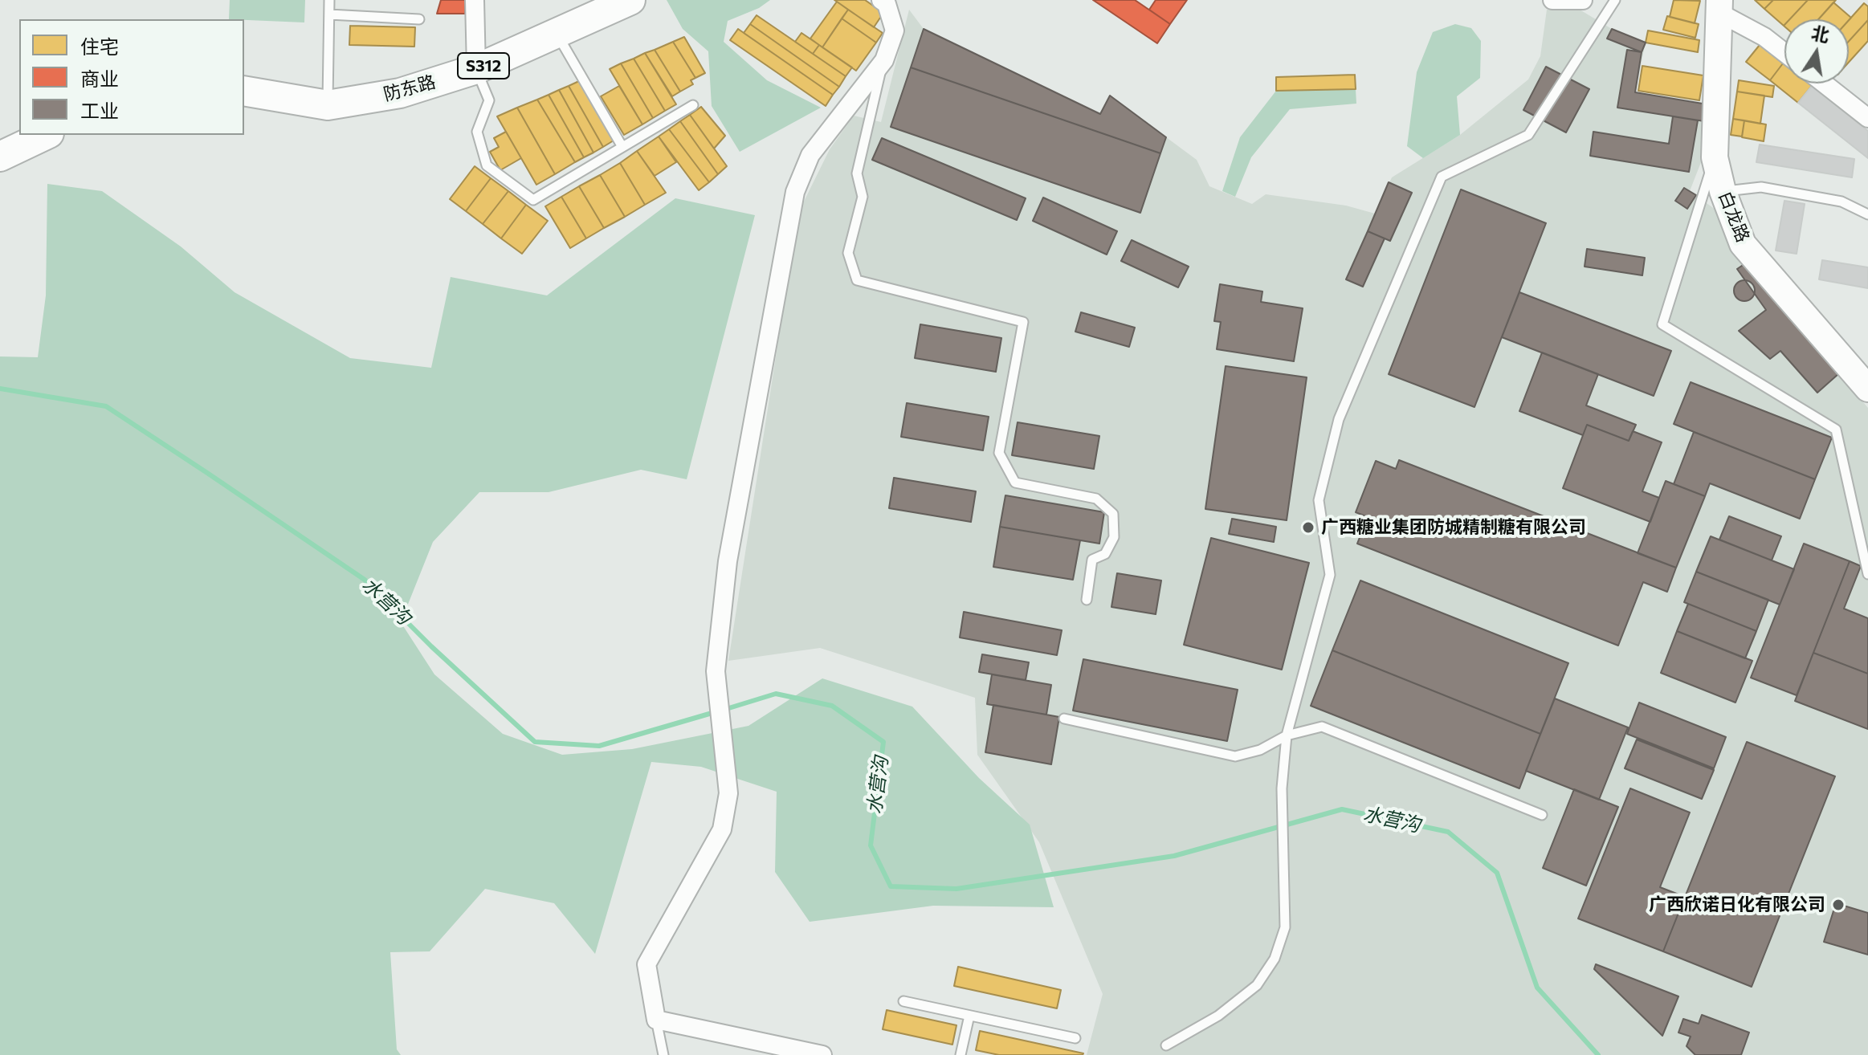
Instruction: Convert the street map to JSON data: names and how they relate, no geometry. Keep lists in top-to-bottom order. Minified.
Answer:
{"streets":{"main road":["S312","防东路"],"street":["白龙路"]},"crossings":[["S312","防东路"]],"water":["水营沟"],"places":["广西糖业集团防城精制糖有限公司","广西欣诺日化有限公司"],"legend":["住宅","商业","工业"],"north":"top"}
